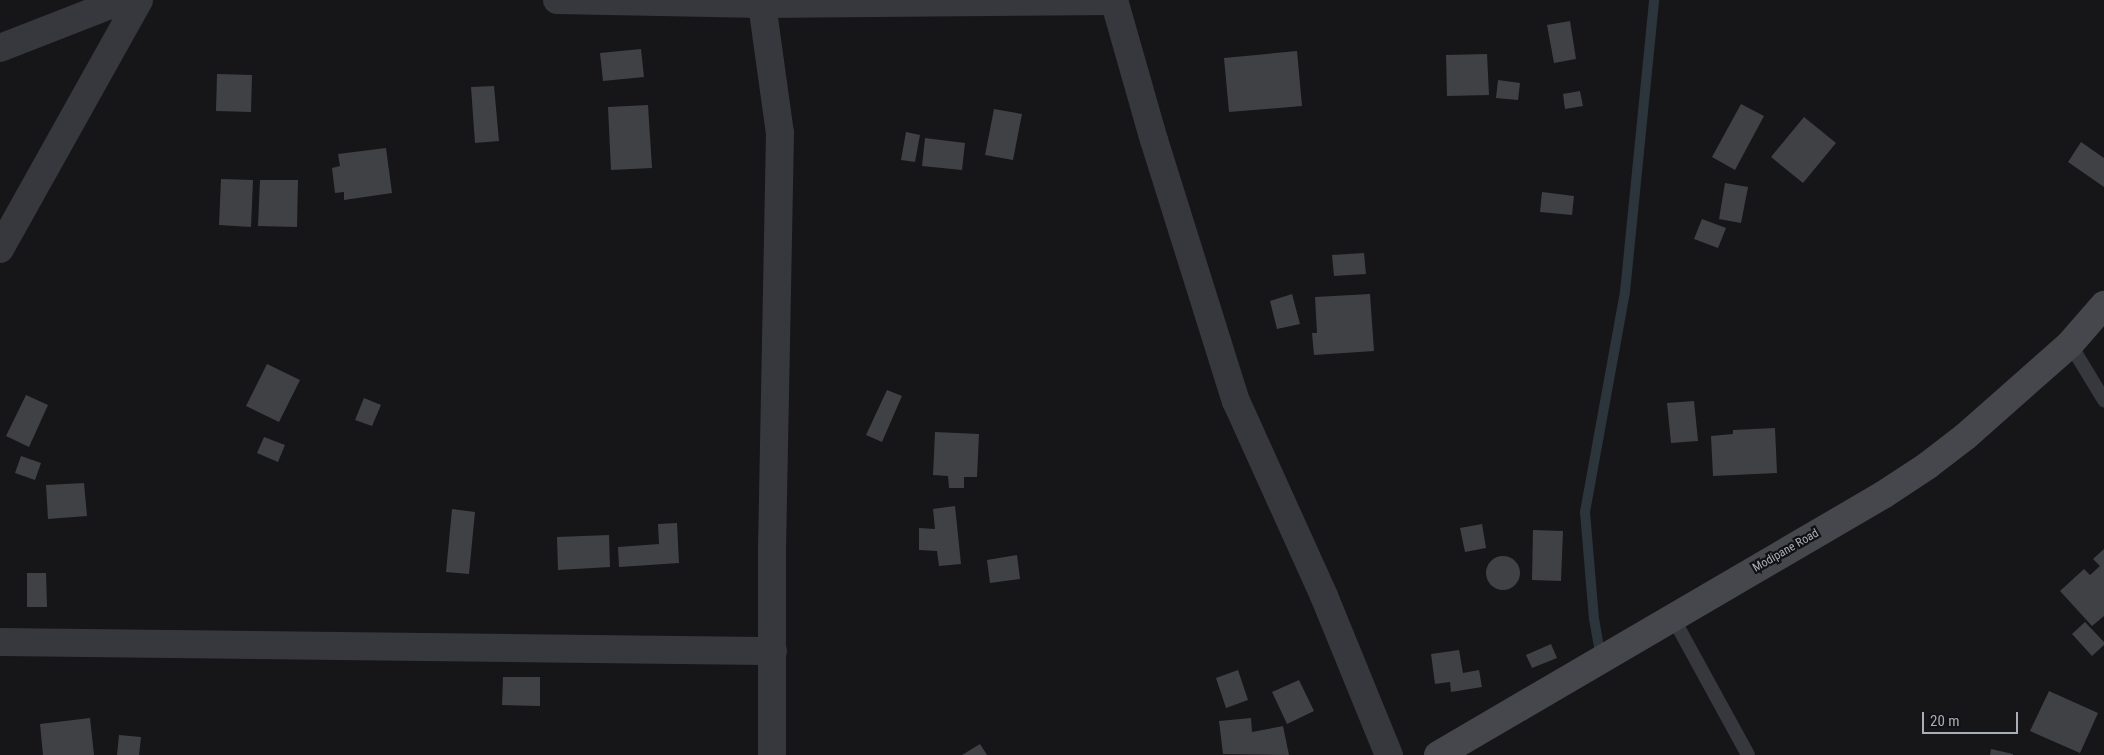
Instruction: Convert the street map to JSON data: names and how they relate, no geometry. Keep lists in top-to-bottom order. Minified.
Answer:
{"streets":{"main road":["Modipane Road"]},"scale_bar":"20 m"}
